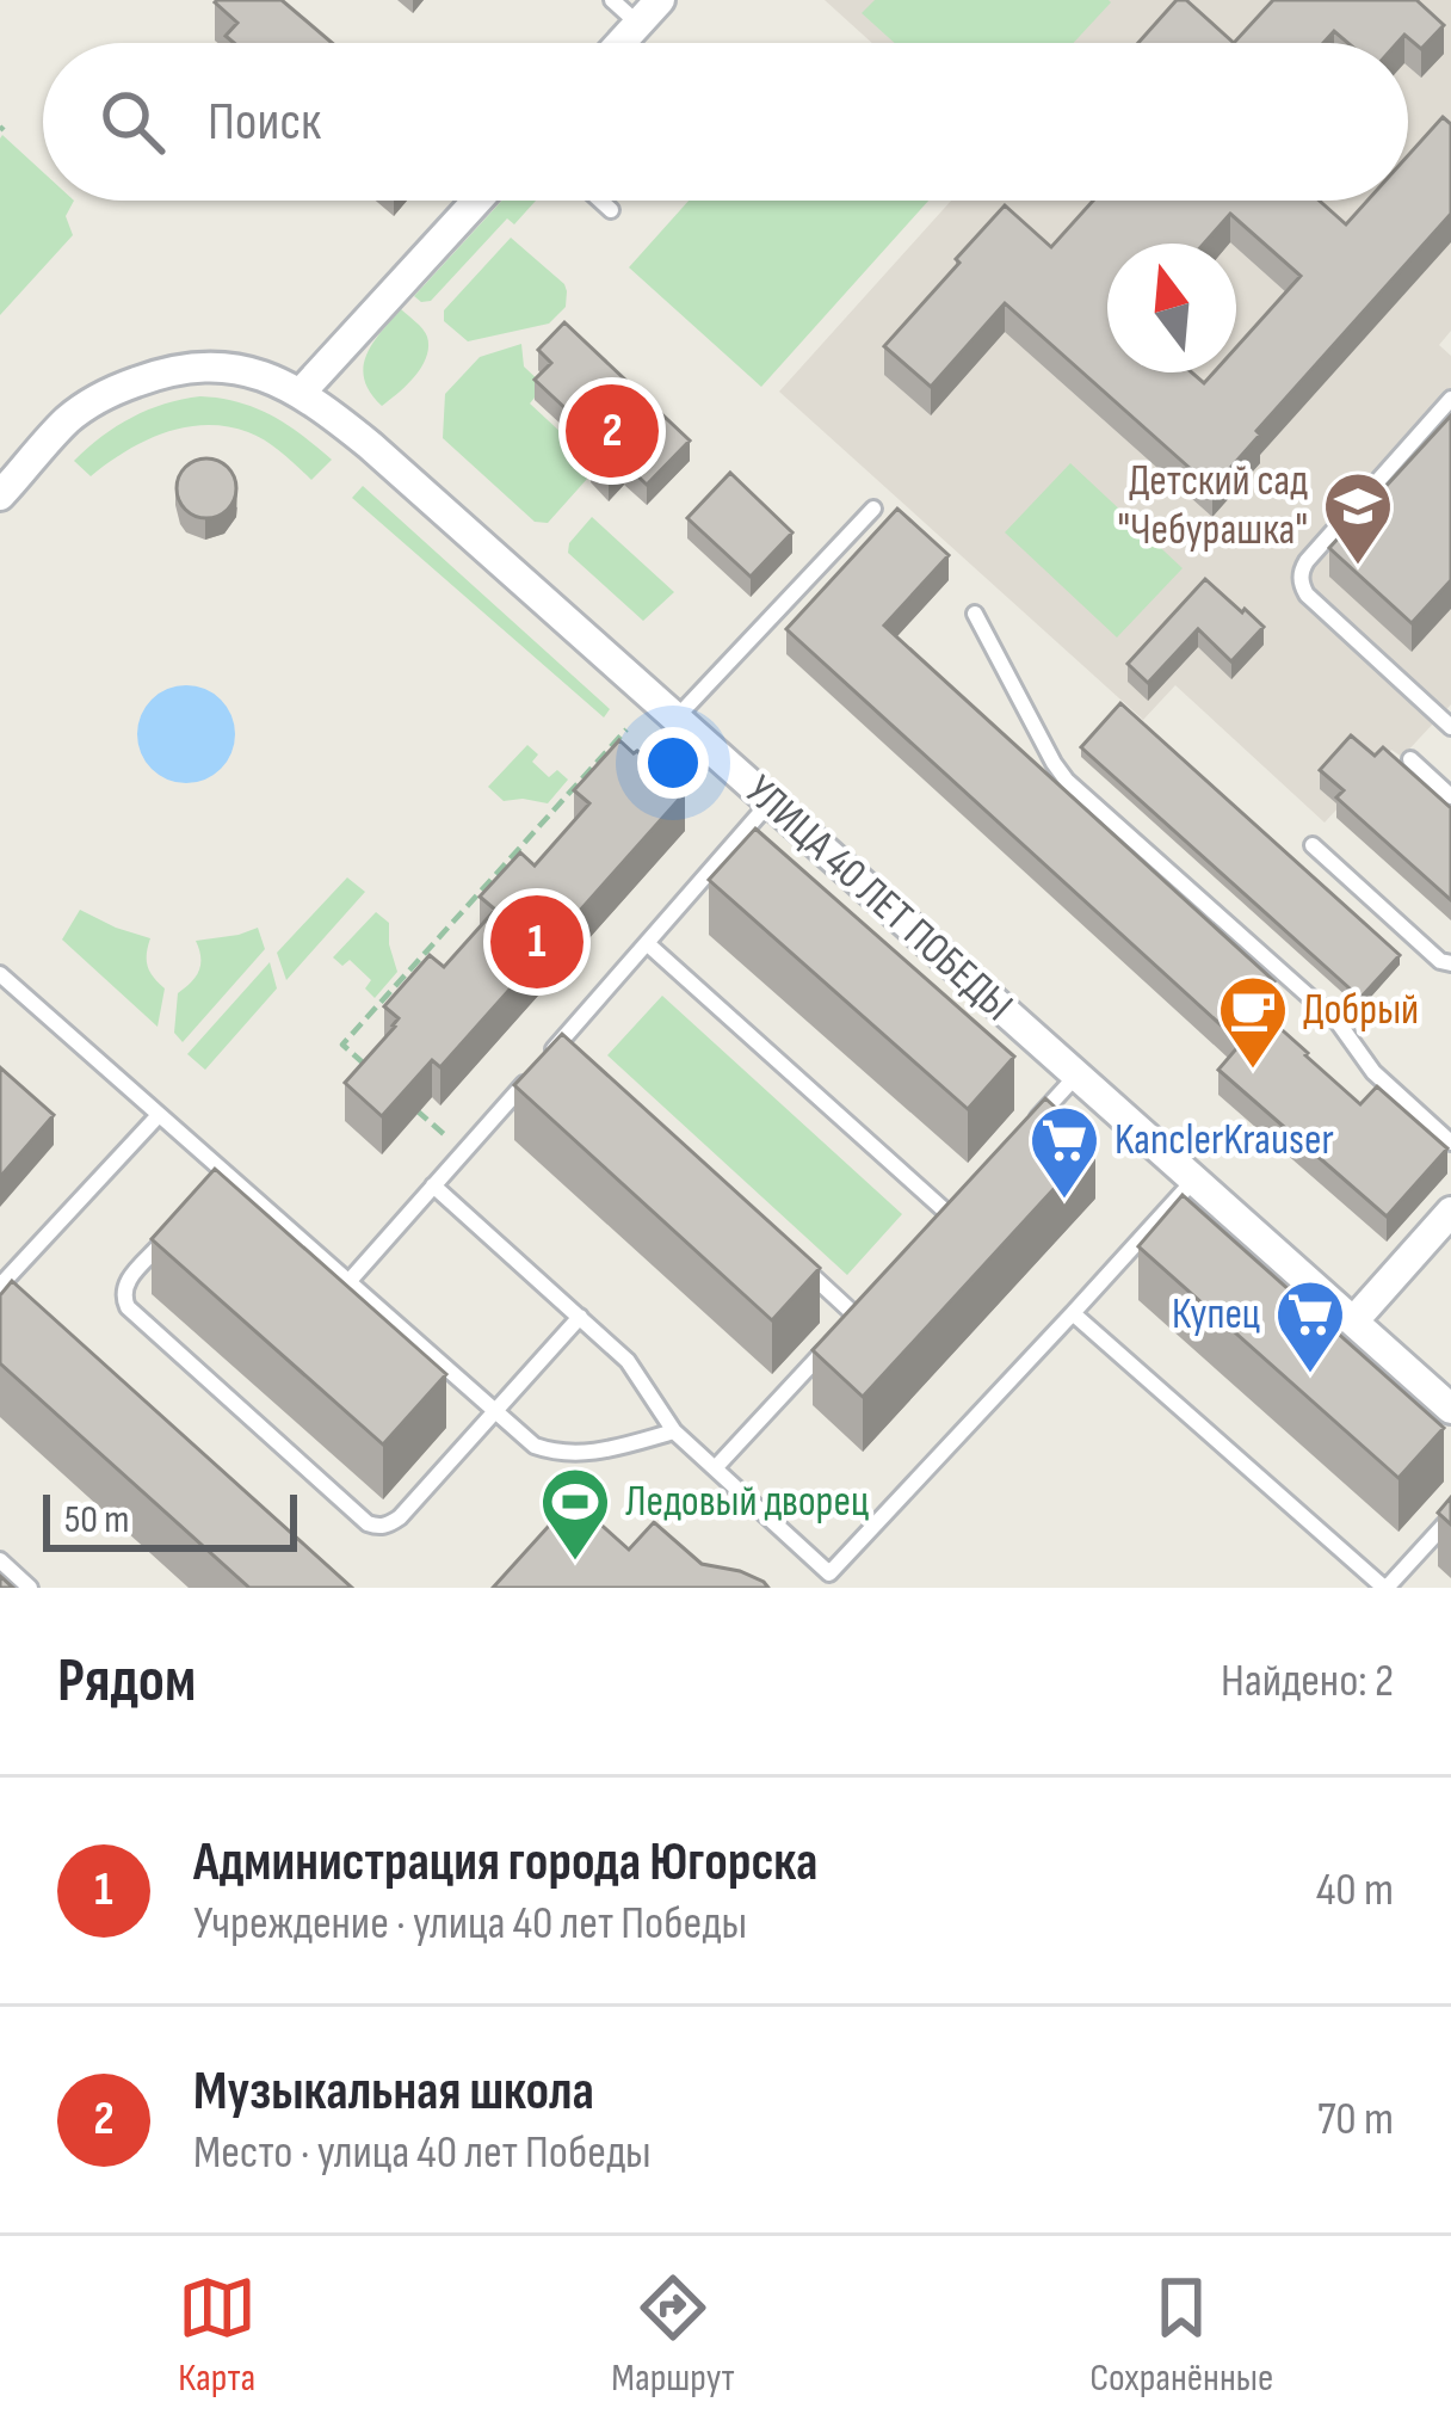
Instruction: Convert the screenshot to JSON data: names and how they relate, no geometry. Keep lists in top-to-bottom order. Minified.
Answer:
{"streets":{"street":["УЛИЦА 40 ЛЕТ ПОБЕДЫ"]},"places":{"school or university":["Детский сад \"Чебурашка\""],"cafe":["Добрый"],"supermarket":["KanclerKrauser","Купец"],"sports":["Ледовый дворец"]},"scale_bar":"50 m","north":"top","page":{"search":"Поиск","pins":["2","1"],"scale":"50 m","heading":["Рядом","Найдено: 2"],"list":[{"mark":"1","name":"Администрация города Югорска","note":"Учреждение · улица 40 лет Победы","value":"40 m"},{"mark":"2","name":"Музыкальная школа","note":"Место · улица 40 лет Победы","value":"70 m"}],"nav":["Карта","Маршрут","Сохранённые"]}}
